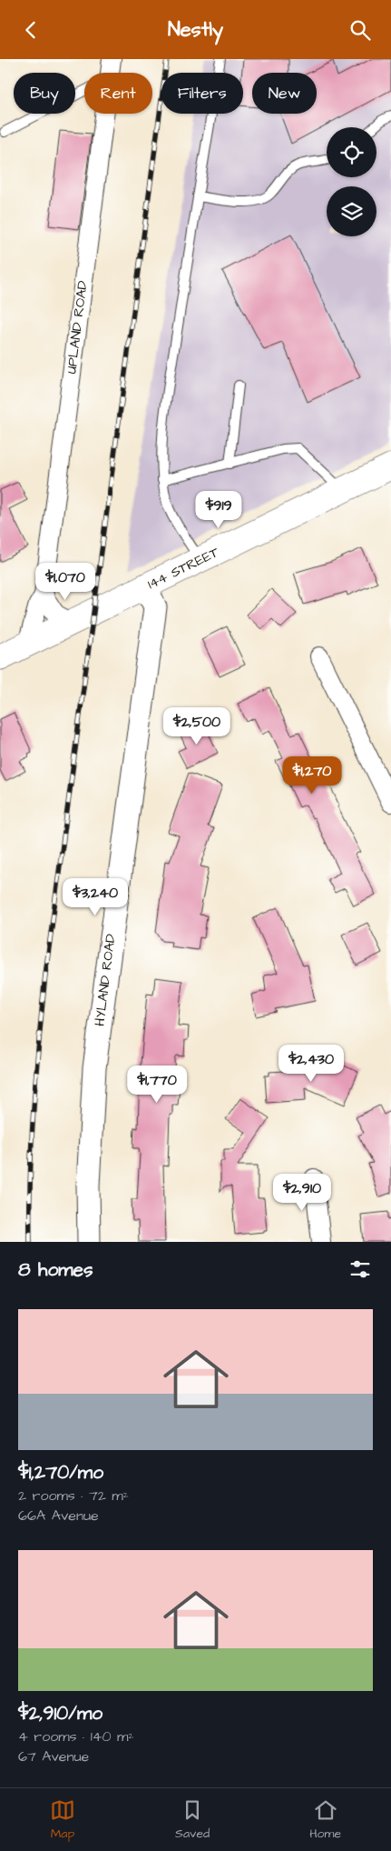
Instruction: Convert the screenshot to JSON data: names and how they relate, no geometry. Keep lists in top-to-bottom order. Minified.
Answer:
{"streets":{"main road":["144 STREET"],"street":["UPLAND ROAD","HYLAND ROAD"]},"crossings":[["UPLAND ROAD","144 STREET"],["144 STREET","HYLAND ROAD"]],"page":{"header":"Nestly","chip":["Buy","Rent","Filters","New"],"price":["$919","$1,070","$2,500","$1,270","$3,240","$2,430","$1,770","$2,910"],"heading":"8 homes","list":[{"name":"$1,270/mo","note":"2 rooms · 72 m² · 66A Avenue"},{"name":"$2,910/mo","note":"4 rooms · 140 m² · 67 Avenue"}],"tabs":["Map","Saved","Home"]}}
